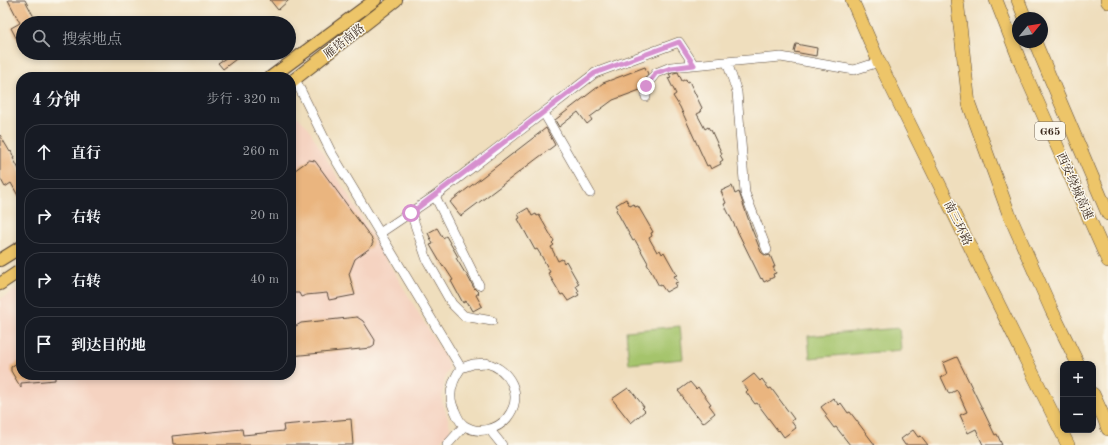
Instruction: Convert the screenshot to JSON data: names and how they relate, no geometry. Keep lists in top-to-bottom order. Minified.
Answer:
{"streets":{"highway":["G65","西安绕城高速","南三环路"],"main road":["雁塔南路"]},"north":"top right","page":{"search":"搜索地点","heading":["4 分钟","步行 · 320 m"],"list":[["直行","260 m"],["右转","20 m"],["右转","40 m"],"到达目的地"],"map_buttons":["+","−"]}}
